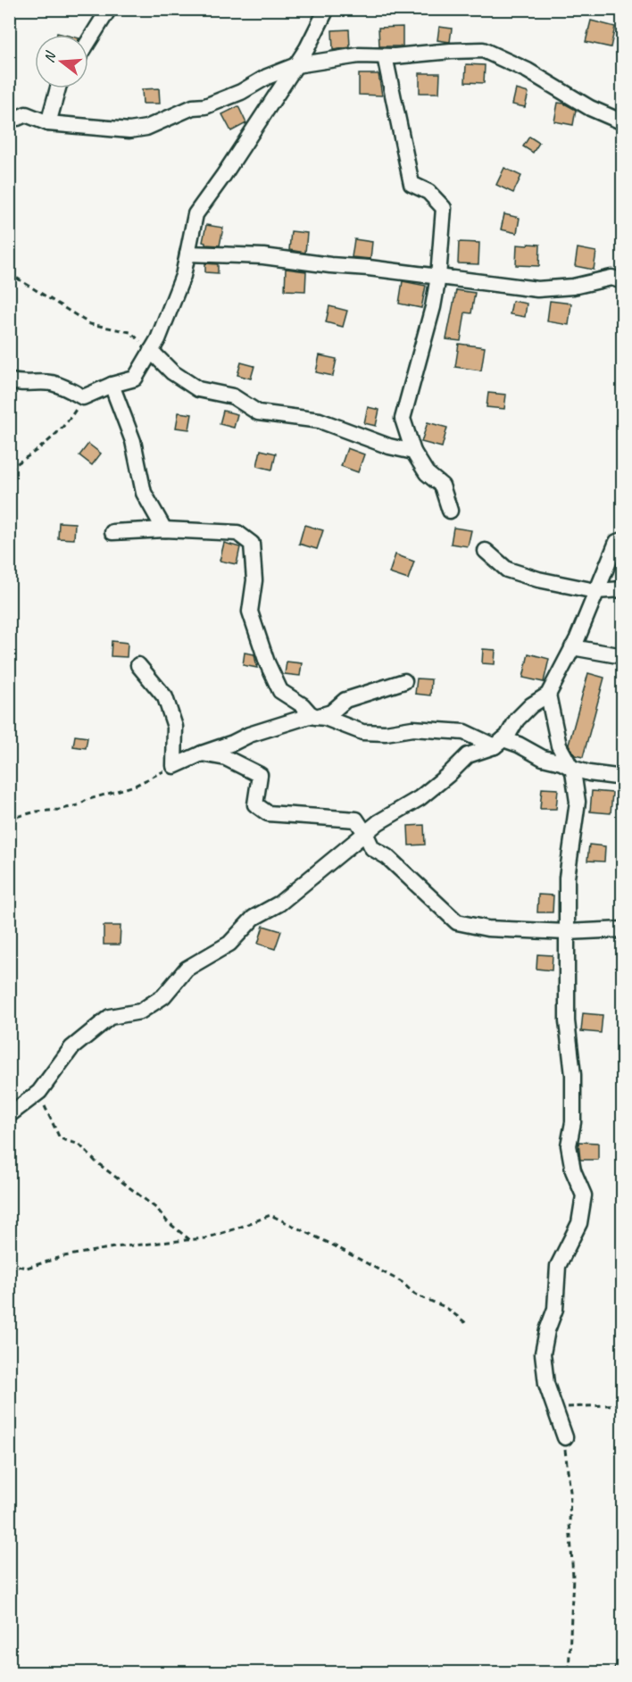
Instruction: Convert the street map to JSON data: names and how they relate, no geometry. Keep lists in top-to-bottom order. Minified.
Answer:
{"north":"left"}
